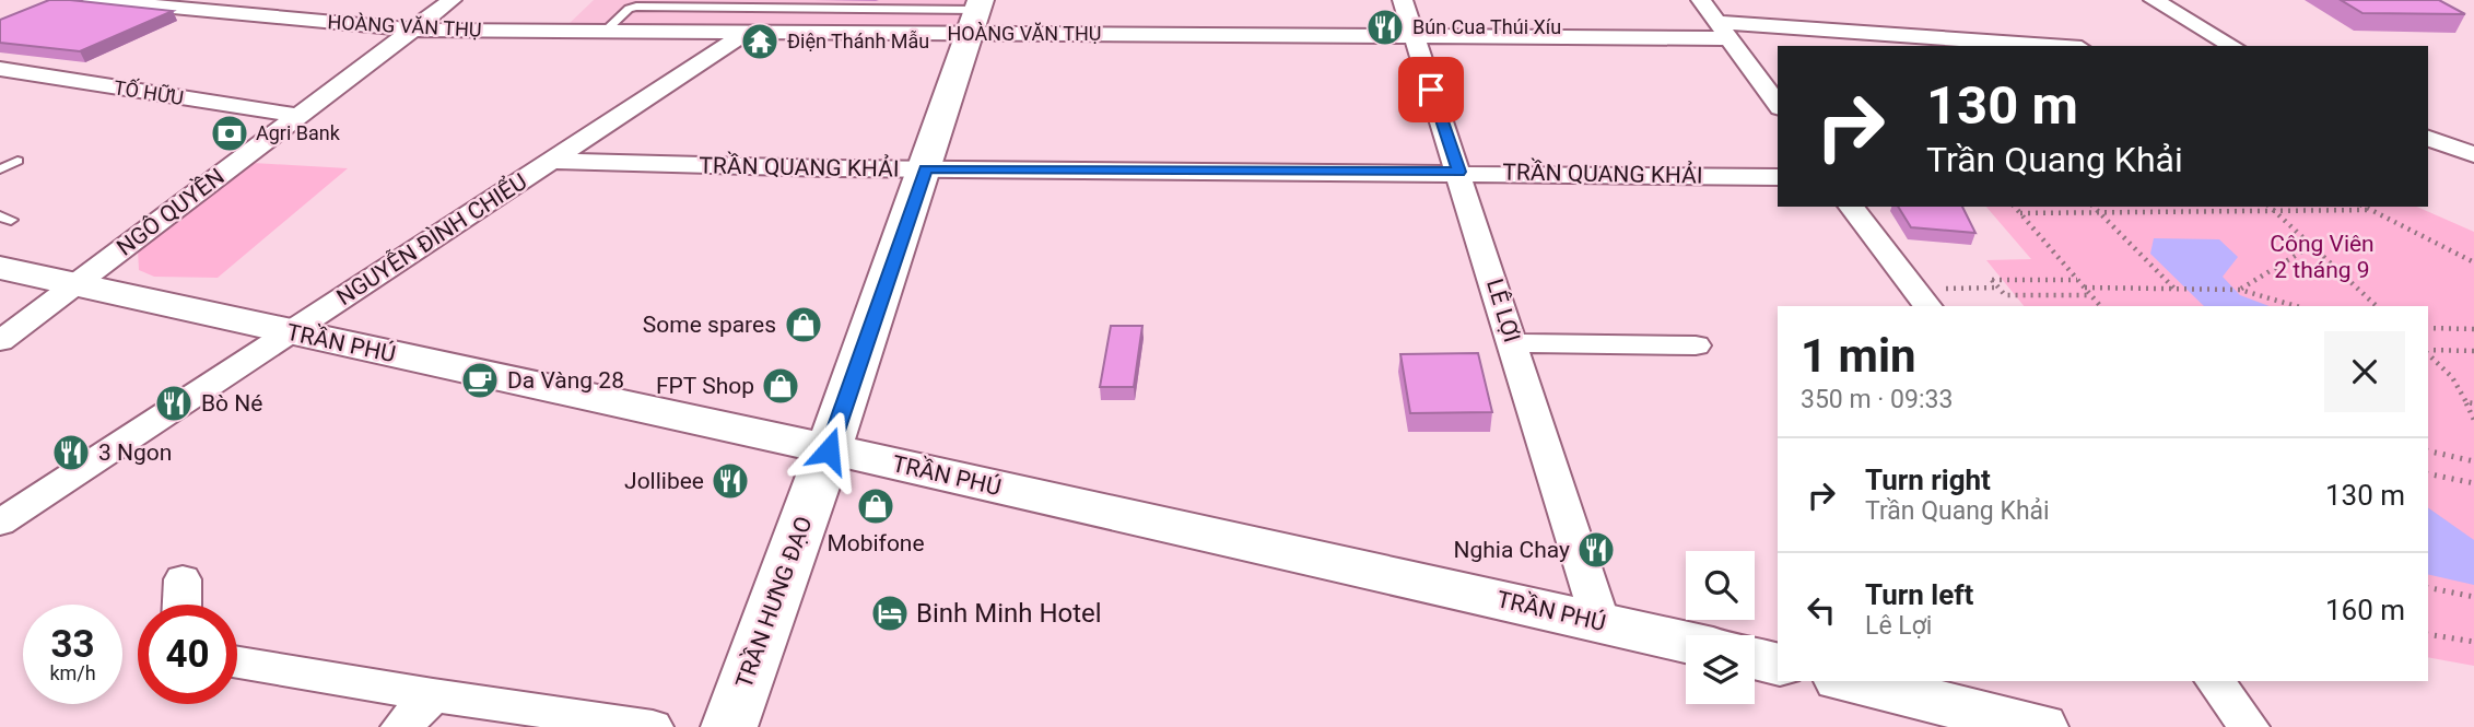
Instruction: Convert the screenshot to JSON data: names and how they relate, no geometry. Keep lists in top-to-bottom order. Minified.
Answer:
{"streets":{"street":["HOÀNG VĂN THỤ","TỐ HỮU","TRẦN QUANG KHẢI","NGÔ QUYỀN","NGUYỄN ĐÌNH CHIỂU","LÊ LỢI","TRẦN PHÚ","TRẦN HƯNG ĐẠO"]},"crossings":[["HOÀNG VĂN THỤ","NGÔ QUYỀN"],["HOÀNG VĂN THỤ","NGUYỄN ĐÌNH CHIỂU"],["HOÀNG VĂN THỤ","LÊ LỢI"],["HOÀNG VĂN THỤ","TRẦN HƯNG ĐẠO"],["TỐ HỮU","NGÔ QUYỀN"],["TRẦN QUANG KHẢI","NGUYỄN ĐÌNH CHIỂU"],["TRẦN QUANG KHẢI","LÊ LỢI"],["TRẦN QUANG KHẢI","TRẦN HƯNG ĐẠO"],["NGÔ QUYỀN","TRẦN PHÚ"],["NGUYỄN ĐÌNH CHIỂU","TRẦN PHÚ"],["LÊ LỢI","TRẦN PHÚ"],["TRẦN PHÚ","TRẦN HƯNG ĐẠO"]],"parks":["Công Viên 2 tháng 9"],"places":{"restaurant":["Bún Cua Thúi Xíu","Bò Né","3 Ngon","Jollibee","Nghia Chay"],"temple":["Điện Thánh Mẫu"],"bank":["Agri Bank"],"shop":["Some spares","FPT Shop","Mobifone"],"cafe":["Da Vàng 28"],"hotel":["Binh Minh Hotel"]},"page":{"turn":["130 m","Trần Quang Khải"],"heading":["1 min","350 m · 09:33"],"list":[{"name":"Turn right","note":"Trần Quang Khải","value":"130 m"},{"name":"Turn left","note":"Lê Lợi","value":"160 m"}],"speed":"33 km/h","limit":"40"}}
